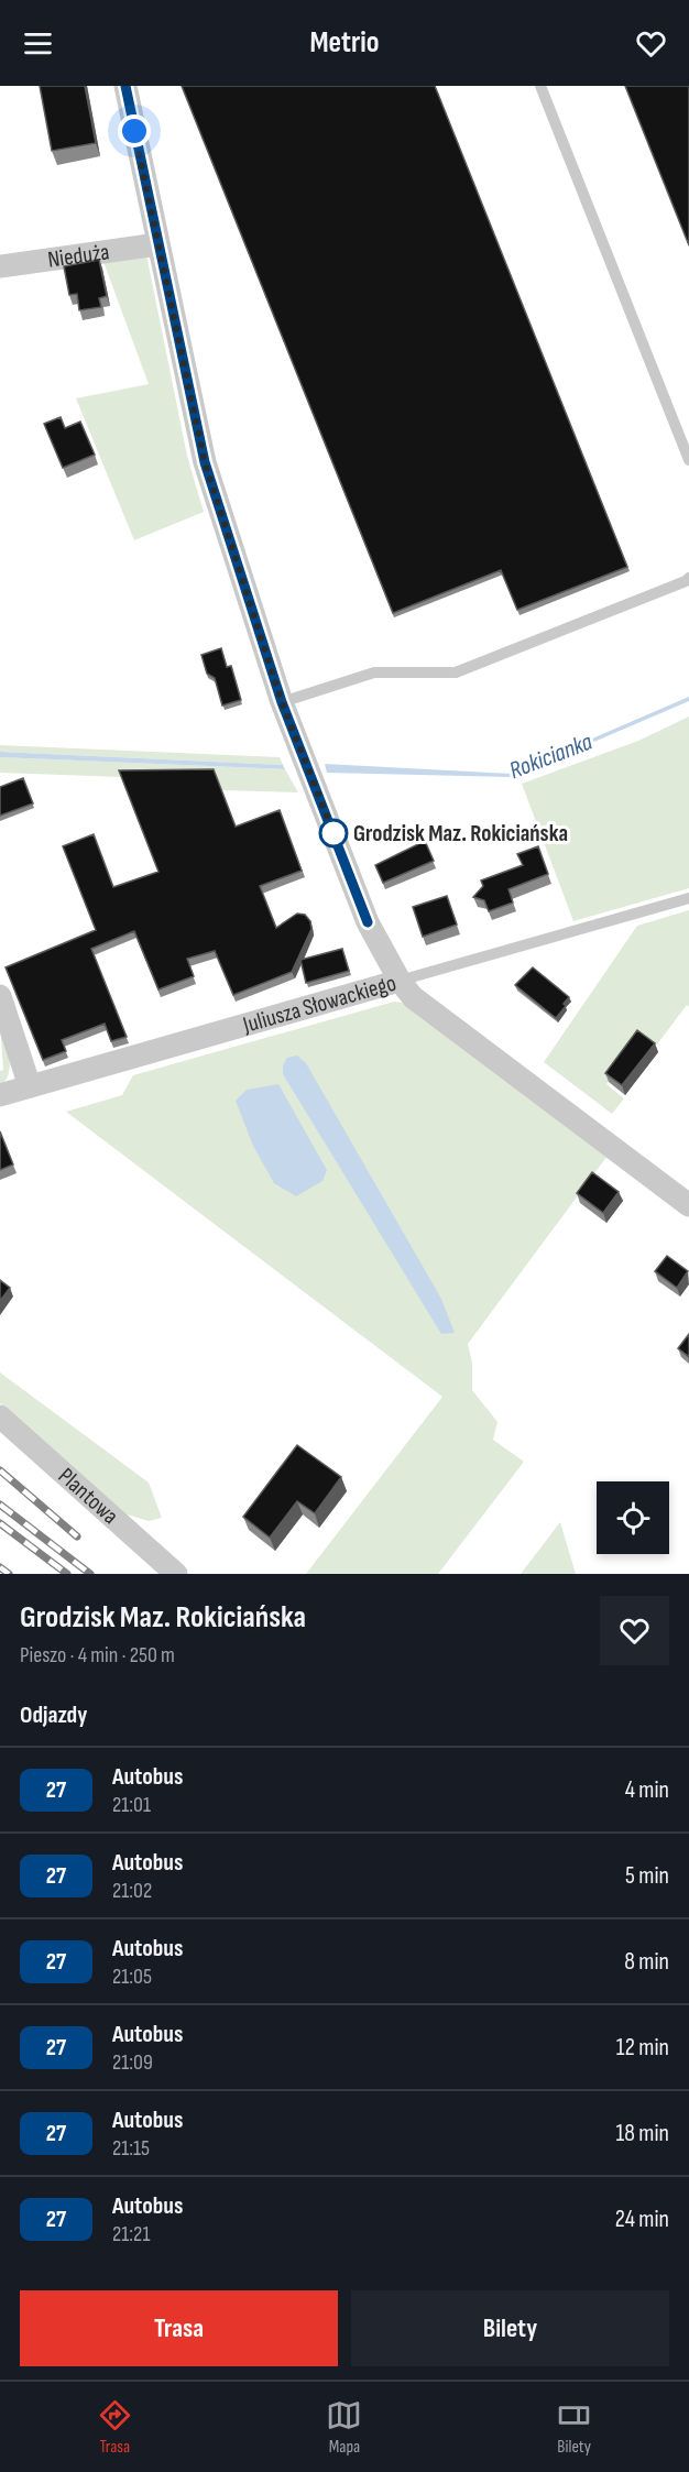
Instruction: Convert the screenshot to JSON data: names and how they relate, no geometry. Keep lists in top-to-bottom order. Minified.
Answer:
{"streets":{"street":["Nieduża","Juliusza Słowackiego","Plantowa"]},"water":["Rokicianka"],"places":["Grodzisk Maz. Rokiciańska"],"lines":["bus line 27"],"page":{"header":"Metrio","heading":[["Grodzisk Maz. Rokiciańska","Pieszo · 4 min · 250 m"],"Odjazdy"],"list":[{"mark":"27","name":"Autobus","note":"21:01","value":"4 min"},{"mark":"27","name":"Autobus","note":"21:02","value":"5 min"},{"mark":"27","name":"Autobus","note":"21:05","value":"8 min"},{"mark":"27","name":"Autobus","note":"21:09","value":"12 min"},{"mark":"27","name":"Autobus","note":"21:15","value":"18 min"},{"mark":"27","name":"Autobus","note":"21:21","value":"24 min"}],"buttons":["Trasa","Bilety"],"tabs":["Trasa","Mapa","Bilety"]}}
